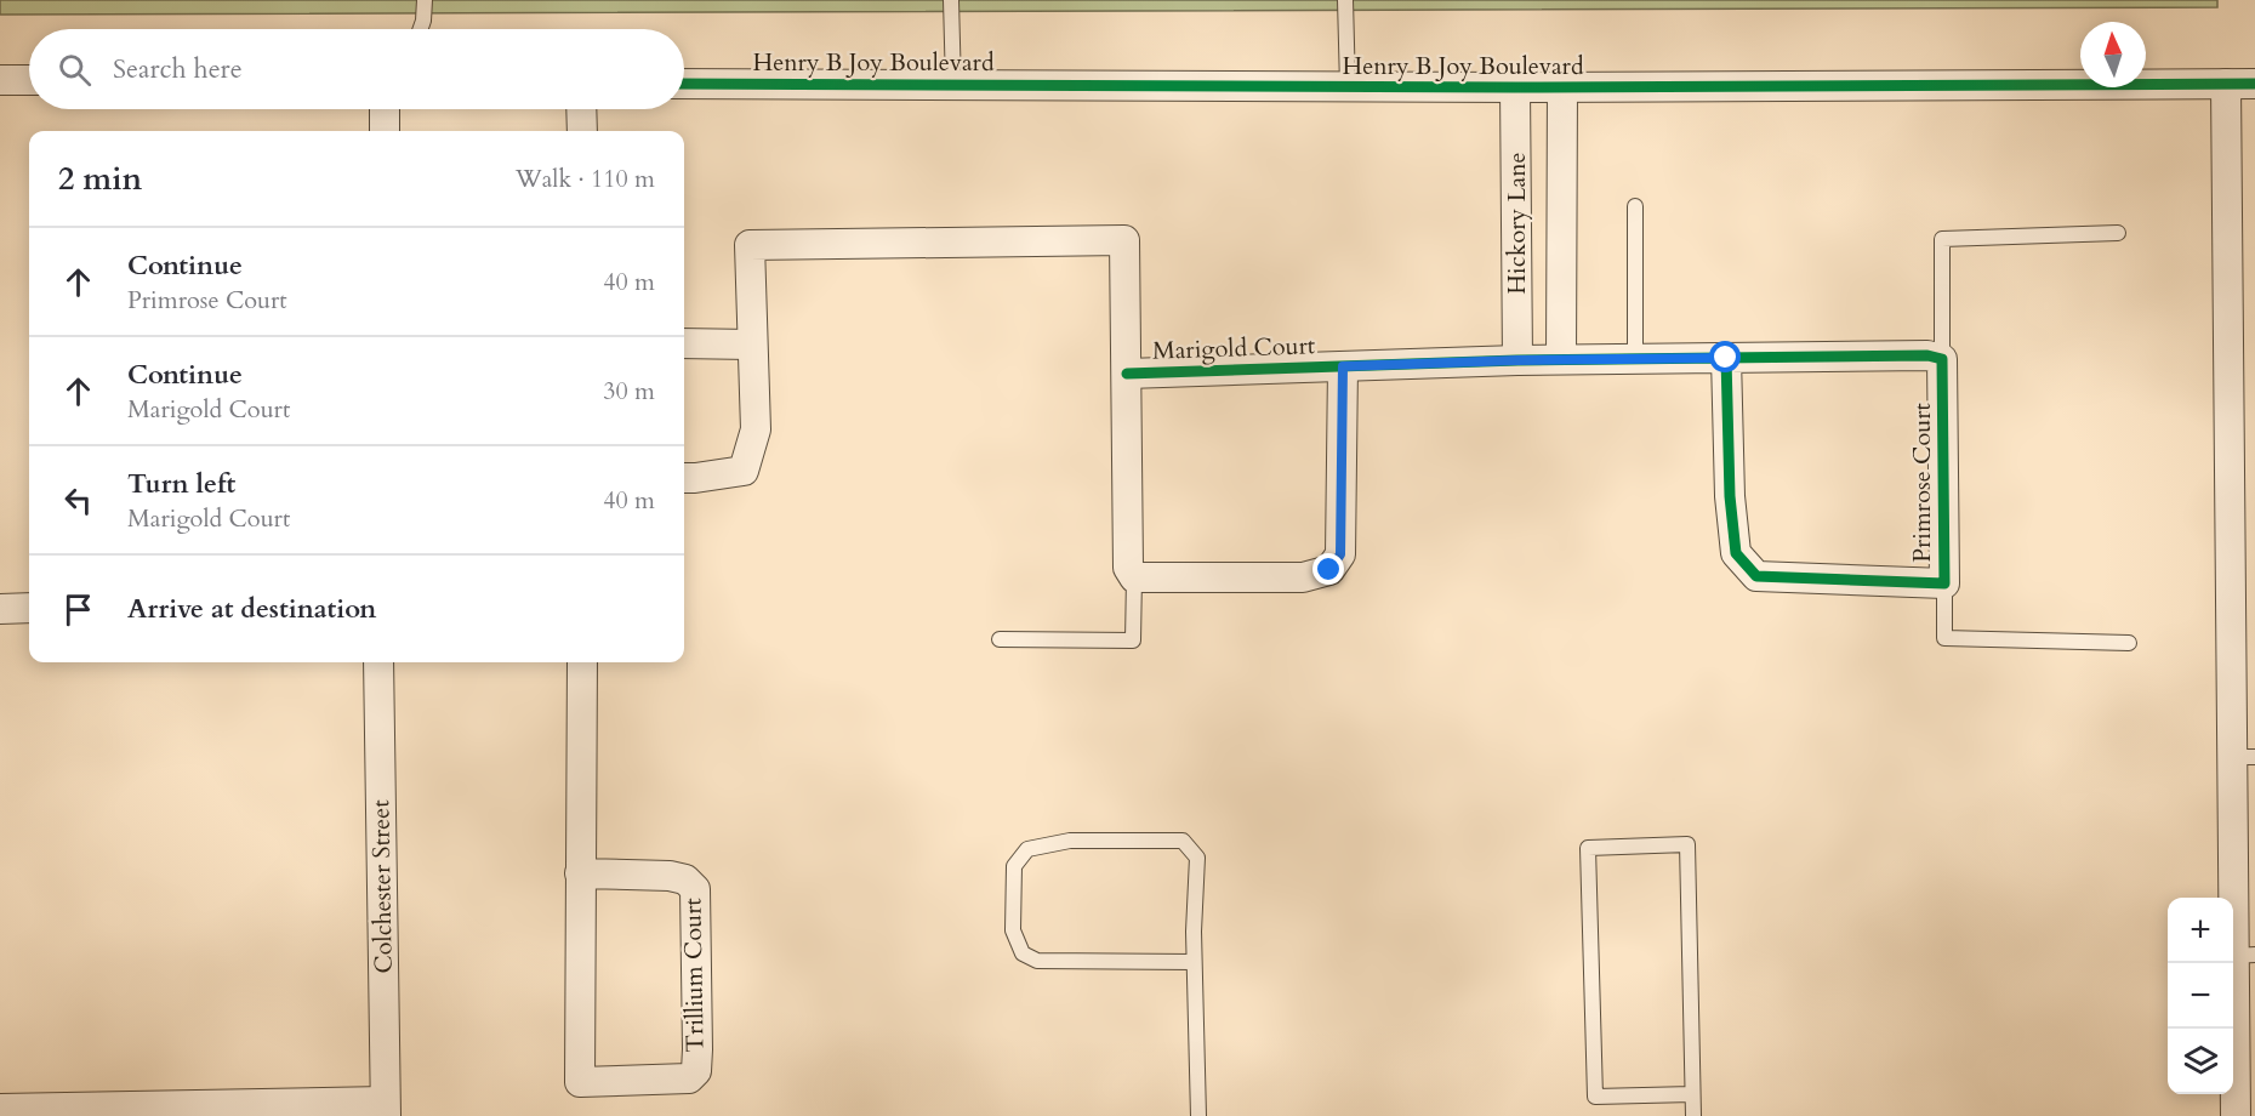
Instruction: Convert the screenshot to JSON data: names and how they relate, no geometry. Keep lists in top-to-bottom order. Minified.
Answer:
{"streets":{"street":["Henry B Joy Boulevard","Hickory Lane","Marigold Court","Primrose Court","Colchester Street","Trillium Court"]},"crossings":[["Henry B Joy Boulevard","Hickory Lane"],["Hickory Lane","Marigold Court"]],"north":"top","page":{"search":"Search here","heading":["2 min","Walk · 110 m"],"list":[["Continue","Primrose Court","40 m"],["Continue","Marigold Court","30 m"],["Turn left","Marigold Court","40 m"],"Arrive at destination"],"map_buttons":["+","−"]}}
